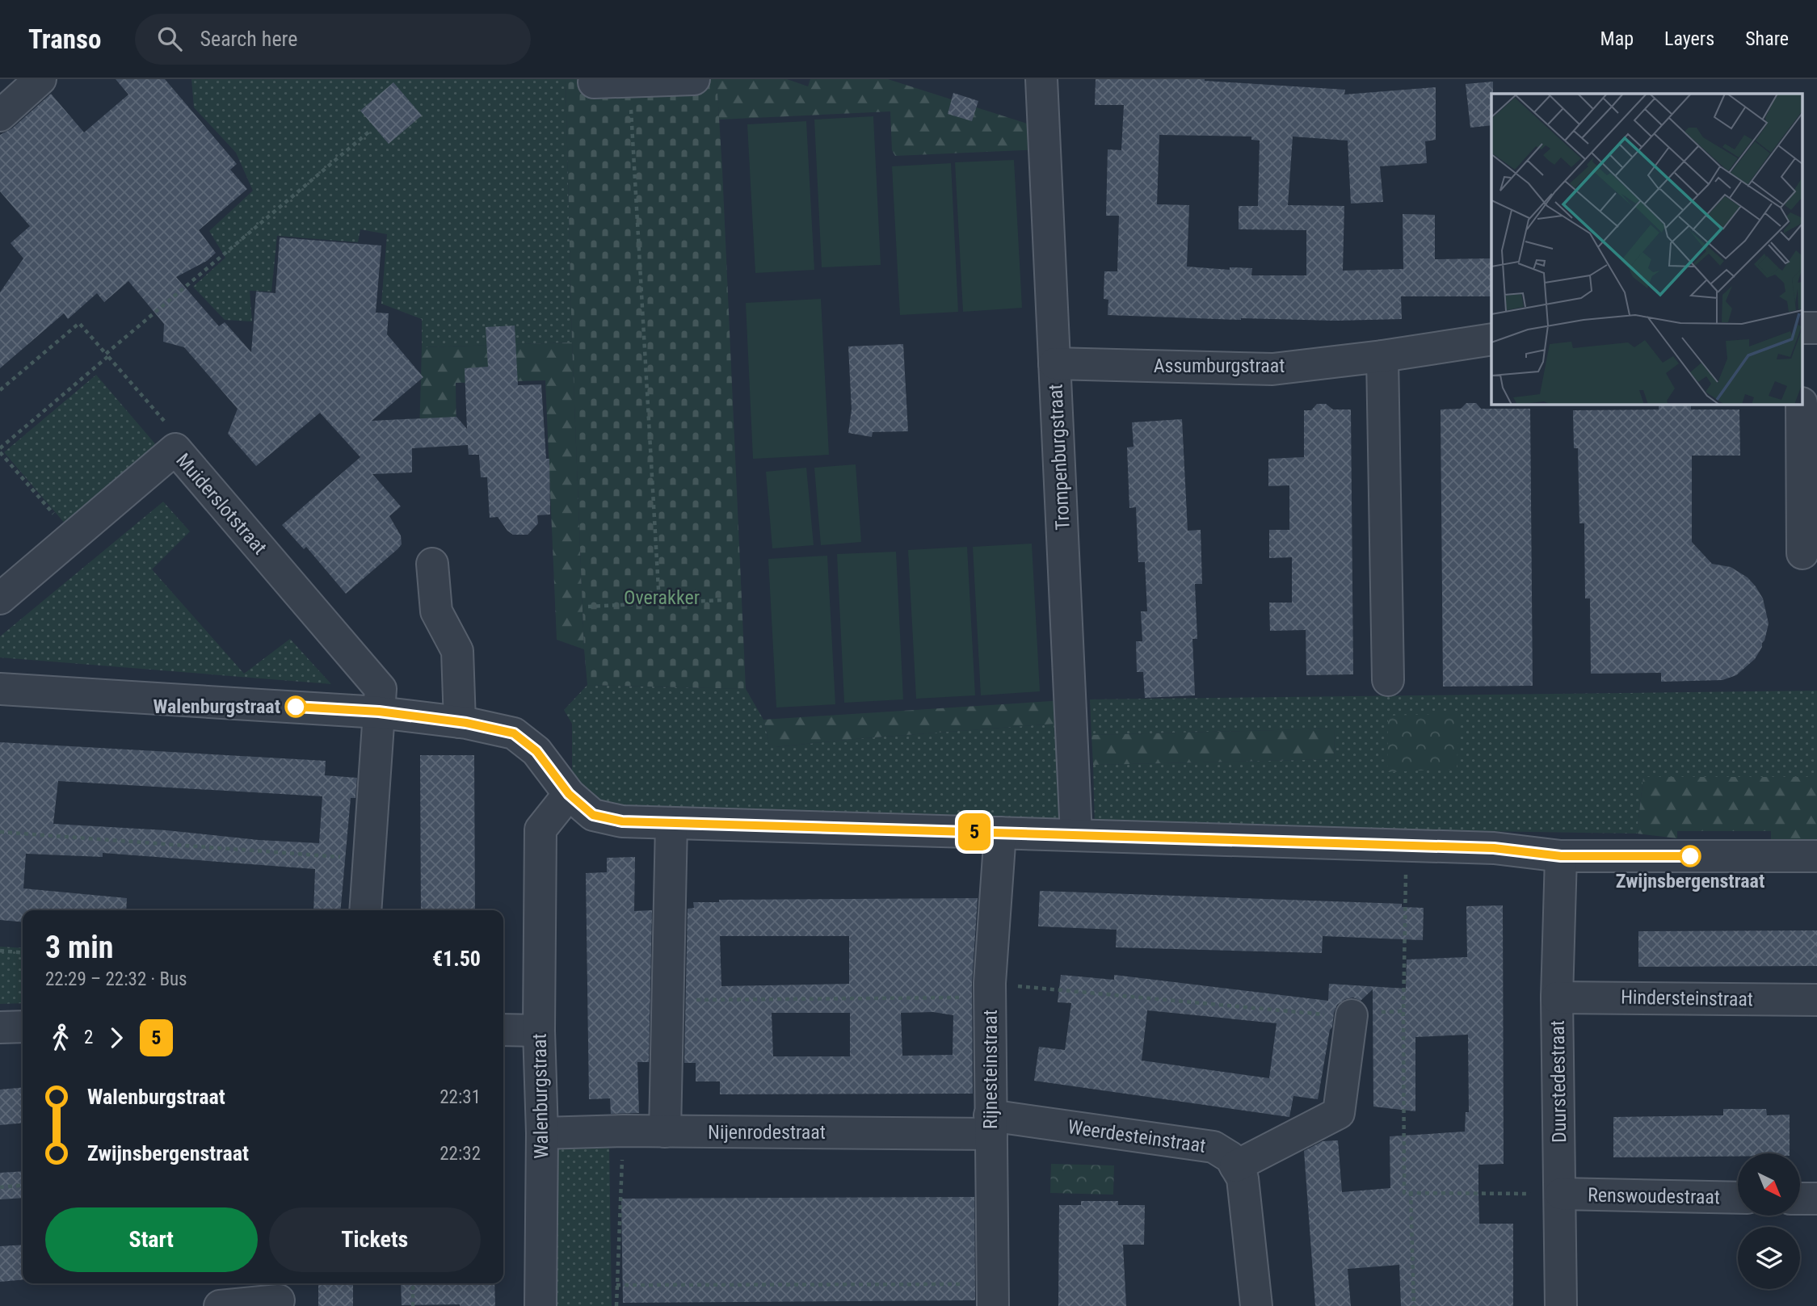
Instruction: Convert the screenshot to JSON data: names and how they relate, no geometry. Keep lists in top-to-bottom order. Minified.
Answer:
{"streets":{"street":["Assumburgstraat","Trompenburgstraat","Muiderslotstraat","Hindersteinstraat","Rijnesteinstraat","Duurstedestraat","Walenburgstraat","Nijenrodestraat","Weerdesteinstraat","Renswoudestraat"]},"crossings":[["Assumburgstraat","Trompenburgstraat"],["Hindersteinstraat","Duurstedestraat"],["Rijnesteinstraat","Nijenrodestraat"],["Rijnesteinstraat","Weerdesteinstraat"],["Duurstedestraat","Renswoudestraat"],["Walenburgstraat","Nijenrodestraat"],["Nijenrodestraat","Weerdesteinstraat"]],"parks":["Overakker"],"places":["Walenburgstraat","Zwijnsbergenstraat"],"lines":["bus line 5"],"north":"bottom right","page":{"header":"Transo","search":"Search here","nav":["Map","Layers","Share"],"on_map":"5","heading":["3 min","22:29 – 22:32 · Bus","€1.50"],"legs":["2","5"],"list":[{"name":"Walenburgstraat","value":"22:31"},{"name":"Zwijnsbergenstraat","value":"22:32"}],"buttons":["Start","Tickets"]}}
